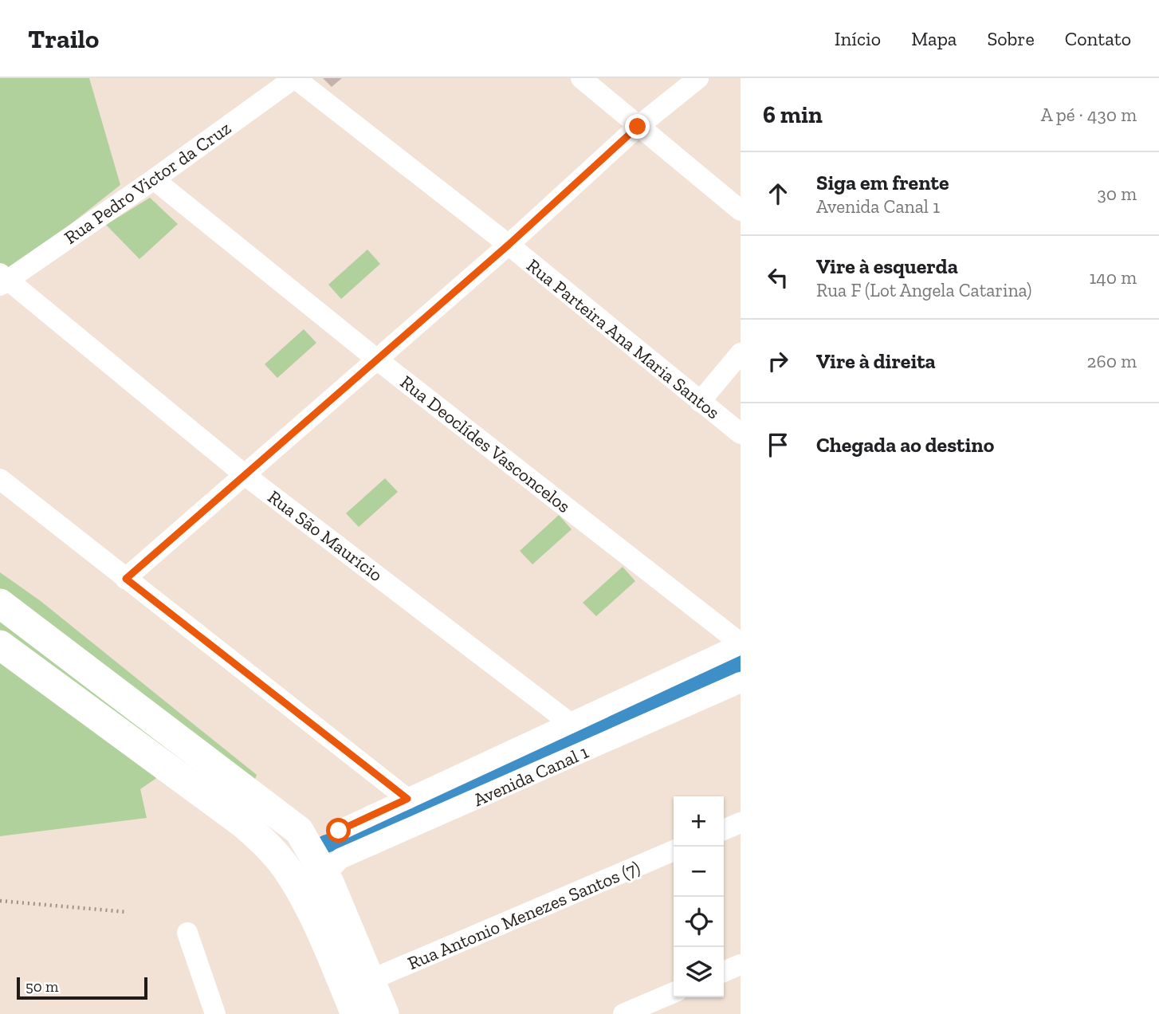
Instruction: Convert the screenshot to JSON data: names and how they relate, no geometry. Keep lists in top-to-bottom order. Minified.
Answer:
{"streets":{"street":["Rua Pedro Victor da Cruz","Rua Parteira Ana Maria Santos","Rua Deoclídes Vasconcelos","Rua São Maurício","Avenida Canal 1","Rua Antonio Menezes Santos (7)"]},"crossings":[["Rua Pedro Victor da Cruz","Rua Parteira Ana Maria Santos"],["Rua Pedro Victor da Cruz","Rua Deoclídes Vasconcelos"],["Rua Pedro Victor da Cruz","Rua São Maurício"],["Rua Deoclídes Vasconcelos","Avenida Canal 1"],["Rua São Maurício","Avenida Canal 1"]],"scale_bar":"50 m","page":{"header":"Trailo","nav":["Início","Mapa","Sobre","Contato"],"heading":["6 min","A pé · 430 m"],"list":[["Siga em frente","Avenida Canal 1","30 m"],["Vire à esquerda","Rua F (Lot Angela Catarina)","140 m"],["Vire à direita","260 m"],"Chegada ao destino"],"map_buttons":["+","−"],"scale":"50 m"}}
